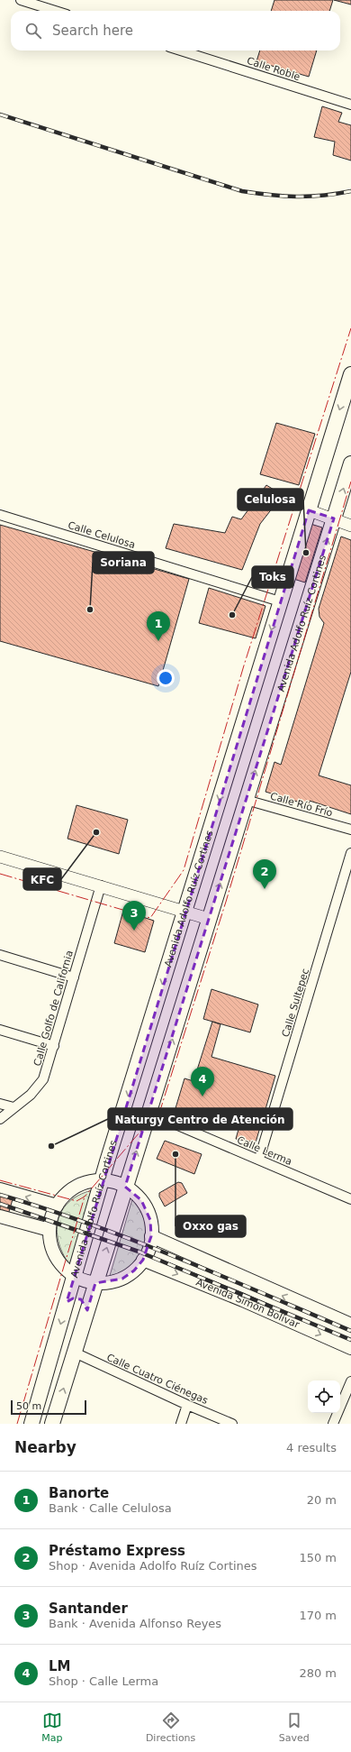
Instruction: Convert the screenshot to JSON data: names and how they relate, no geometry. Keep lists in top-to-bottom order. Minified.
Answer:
{"streets":{"main road":["Avenida Adolfo Ruíz Cortines","Avenida Simón Bolívar"],"street":["Calle Roble","Calle Celulosa","Calle Río Frío","Calle Sultepec","Calle Golfo de California","Calle Lerma","Calle Cuatro Ciénegas"]},"crossings":[["Calle Celulosa","Avenida Adolfo Ruíz Cortines"],["Avenida Adolfo Ruíz Cortines","Calle Río Frío"],["Avenida Adolfo Ruíz Cortines","Calle Lerma"],["Avenida Adolfo Ruíz Cortines","Calle Cuatro Ciénegas"],["Calle Sultepec","Calle Lerma"]],"places":["Celulosa","Soriana","Toks","KFC","Naturgy Centro de Atención","Oxxo gas"],"scale_bar":"50 m","page":{"search":"Search here","pins":["1","2","3","4"],"scale":"50 m","heading":["Nearby","4 results"],"list":[{"mark":"1","name":"Banorte","note":"Bank · Calle Celulosa","value":"20 m"},{"mark":"2","name":"Préstamo Express","note":"Shop · Avenida Adolfo Ruíz Cortines","value":"150 m"},{"mark":"3","name":"Santander","note":"Bank · Avenida Alfonso Reyes","value":"170 m"},{"mark":"4","name":"LM","note":"Shop · Calle Lerma","value":"280 m"}],"nav":["Map","Directions","Saved"]}}
